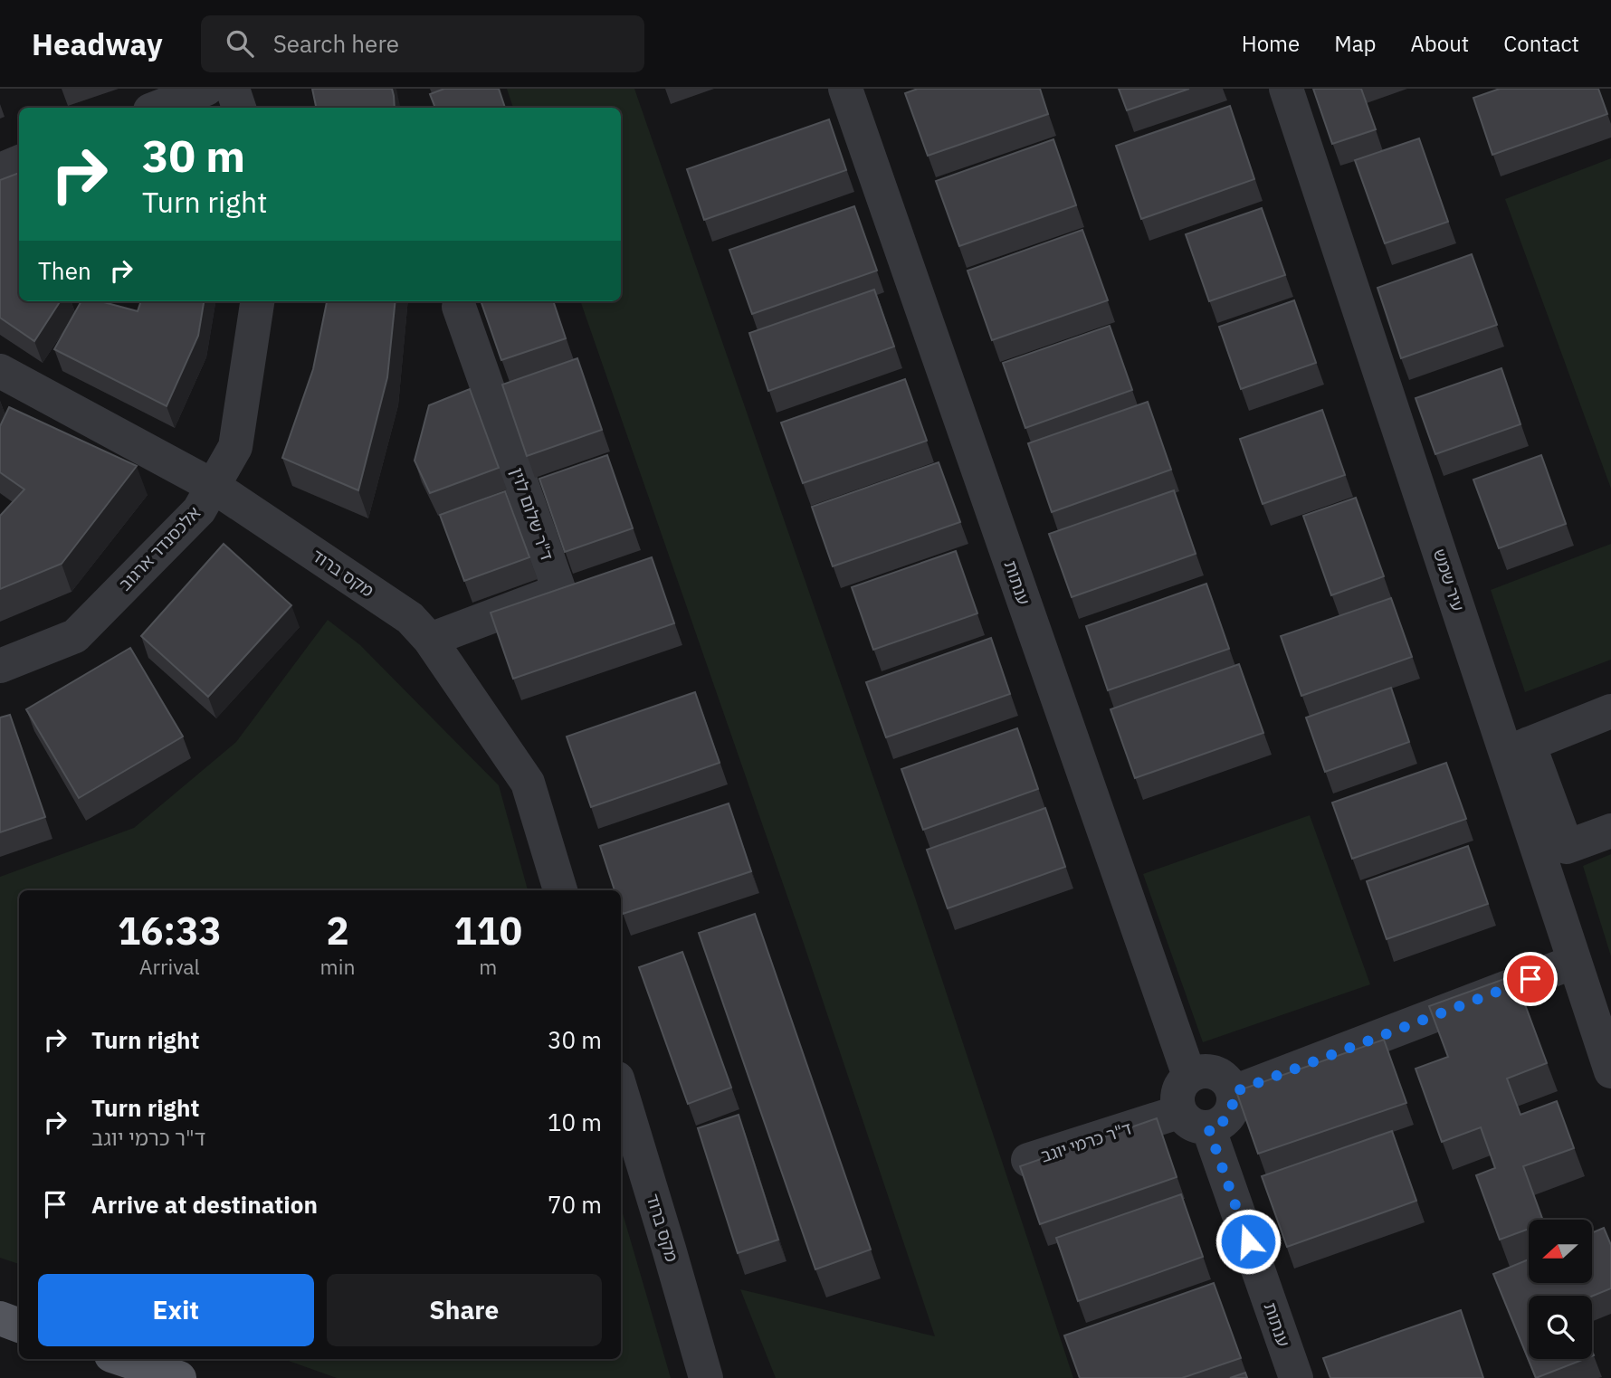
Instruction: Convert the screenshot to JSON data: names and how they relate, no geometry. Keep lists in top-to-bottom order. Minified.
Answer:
{"streets":{"street":["ד\"ר שלום לוין","אלכסנדר ארגוב","מקס ברוד","עיר שמש","ענתות","ד\"ר כרמי יוגב"]},"crossings":[["ד\"ר שלום לוין","מקס ברוד"],["אלכסנדר ארגוב","מקס ברוד"],["ענתות","ד\"ר כרמי יוגב"]],"north":"left","page":{"header":"Headway","search":"Search here","nav":["Home","Map","About","Contact"],"turn":["30 m","Turn right"],"then":"Then","eta":["16:33","Arrival","2","min","110","m"],"list":[{"name":"Turn right","value":"30 m"},{"name":"Turn right","note":"ד\"ר כרמי יוגב","value":"10 m"},{"name":"Arrive at destination","value":"70 m"}],"buttons":["Exit","Share"]}}
